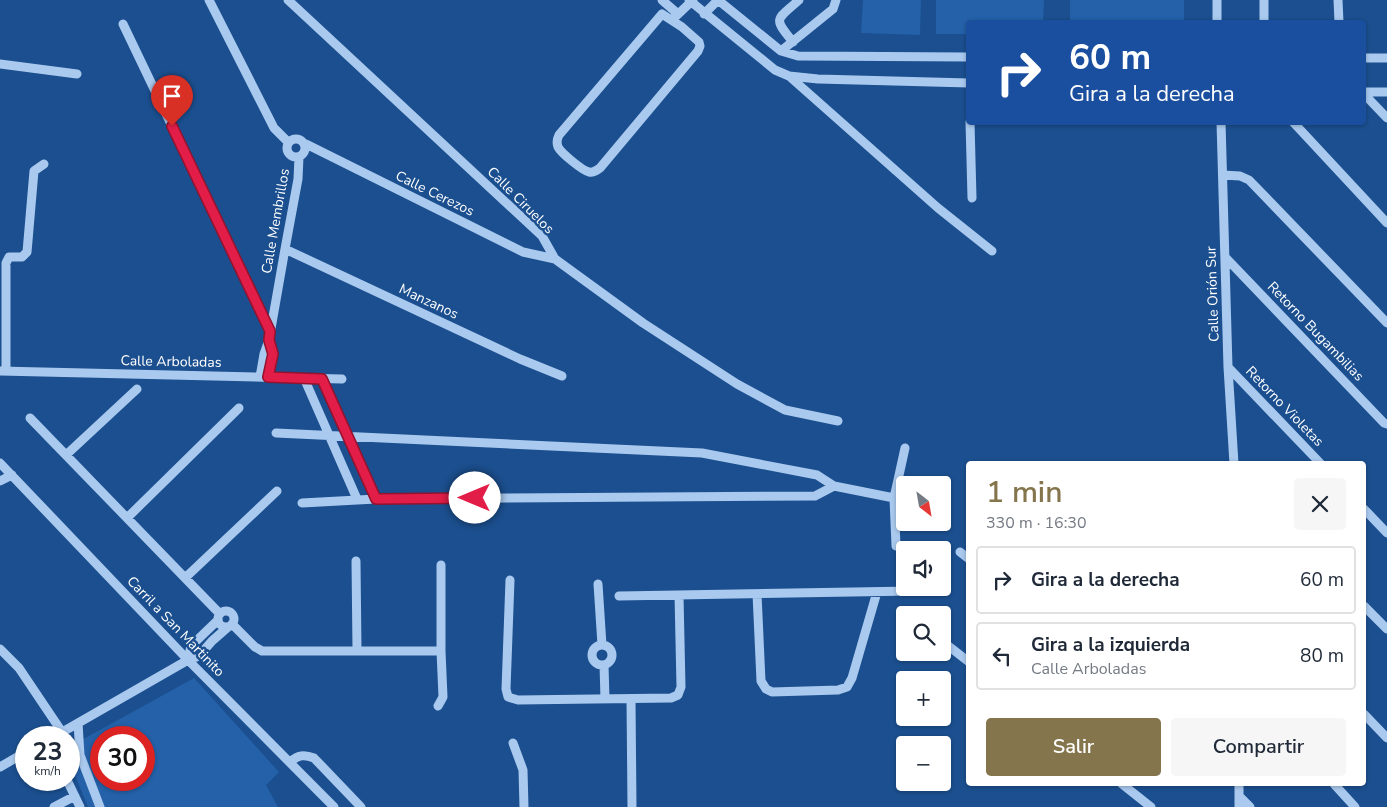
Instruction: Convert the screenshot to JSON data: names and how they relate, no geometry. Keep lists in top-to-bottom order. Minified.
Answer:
{"streets":{"street":["Calle Cerezos","Calle Ciruelos","Calle Membrillos","Calle Orión Sur","Manzanos","Retorno Bugambilias","Calle Arboladas","Retorno Violetas","Carril a San Martinito"]},"crossings":[["Calle Cerezos","Calle Ciruelos"],["Calle Cerezos","Calle Membrillos"],["Calle Membrillos","Manzanos"],["Calle Membrillos","Calle Arboladas"],["Calle Orión Sur","Retorno Bugambilias"],["Calle Orión Sur","Retorno Violetas"]],"north":"bottom right","page":{"turn":["60 m","Gira a la derecha"],"heading":["1 min","330 m · 16:30"],"map_buttons":["+","−"],"list":[{"name":"Gira a la derecha","value":"60 m"},{"name":"Gira a la izquierda","note":"Calle Arboladas","value":"80 m"}],"buttons":["Salir","Compartir"],"speed":"23 km/h","limit":"30"}}
